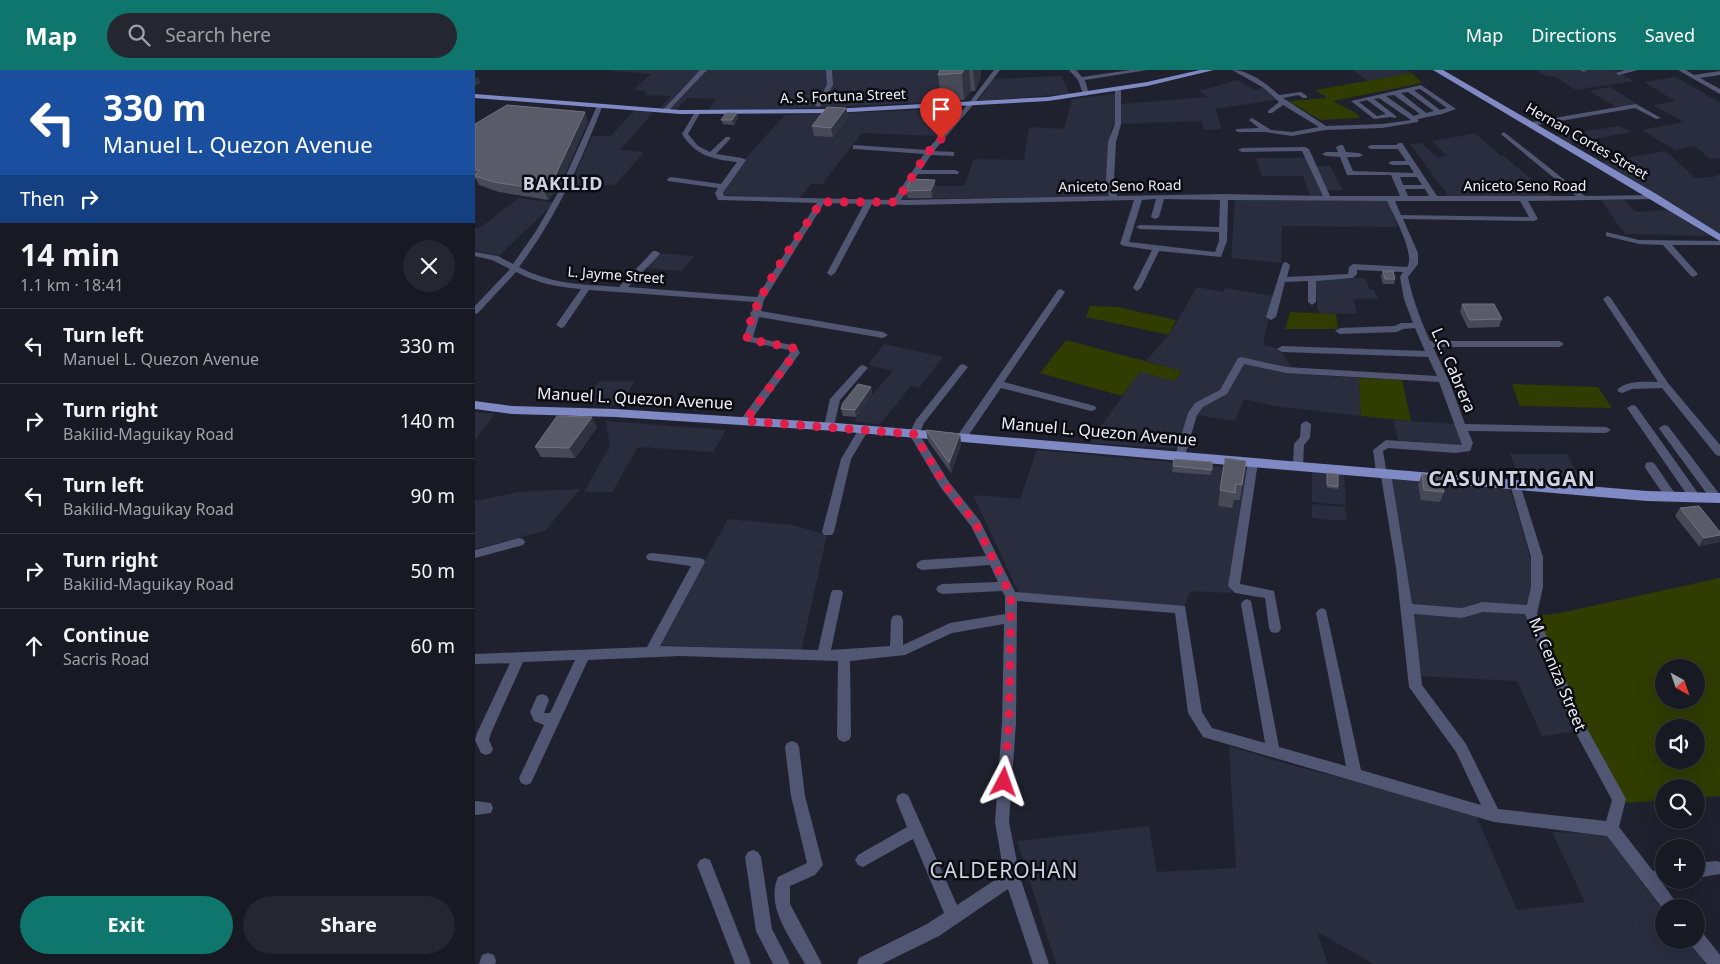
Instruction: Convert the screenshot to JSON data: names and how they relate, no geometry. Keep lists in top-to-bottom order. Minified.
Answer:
{"streets":{"main road":["A. S. Fortuna Street","Hernan Cortes Street","Manuel L. Quezon Avenue"],"street":["Aniceto Seno Road","L. Jayme Street","L.C. Cabrera","M. Ceniza Street"]},"crossings":[["Hernan Cortes Street","Aniceto Seno Road"],["Aniceto Seno Road","L.C. Cabrera"],["L.C. Cabrera","Manuel L. Quezon Avenue"],["Manuel L. Quezon Avenue","M. Ceniza Street"]],"districts":["BAKILID","CASUNTINGAN","CALDEROHAN"],"north":"bottom right","page":{"header":"Map","search":"Search here","nav":["Map","Directions","Saved"],"turn":["330 m","Manuel L. Quezon Avenue"],"then":"Then","heading":["14 min","1.1 km · 18:41"],"list":[{"name":"Turn left","note":"Manuel L. Quezon Avenue","value":"330 m"},{"name":"Turn right","note":"Bakilid-Maguikay Road","value":"140 m"},{"name":"Turn left","note":"Bakilid-Maguikay Road","value":"90 m"},{"name":"Turn right","note":"Bakilid-Maguikay Road","value":"50 m"},{"name":"Continue","note":"Sacris Road","value":"60 m"}],"map_buttons":["+","−"],"buttons":["Exit","Share"]}}
